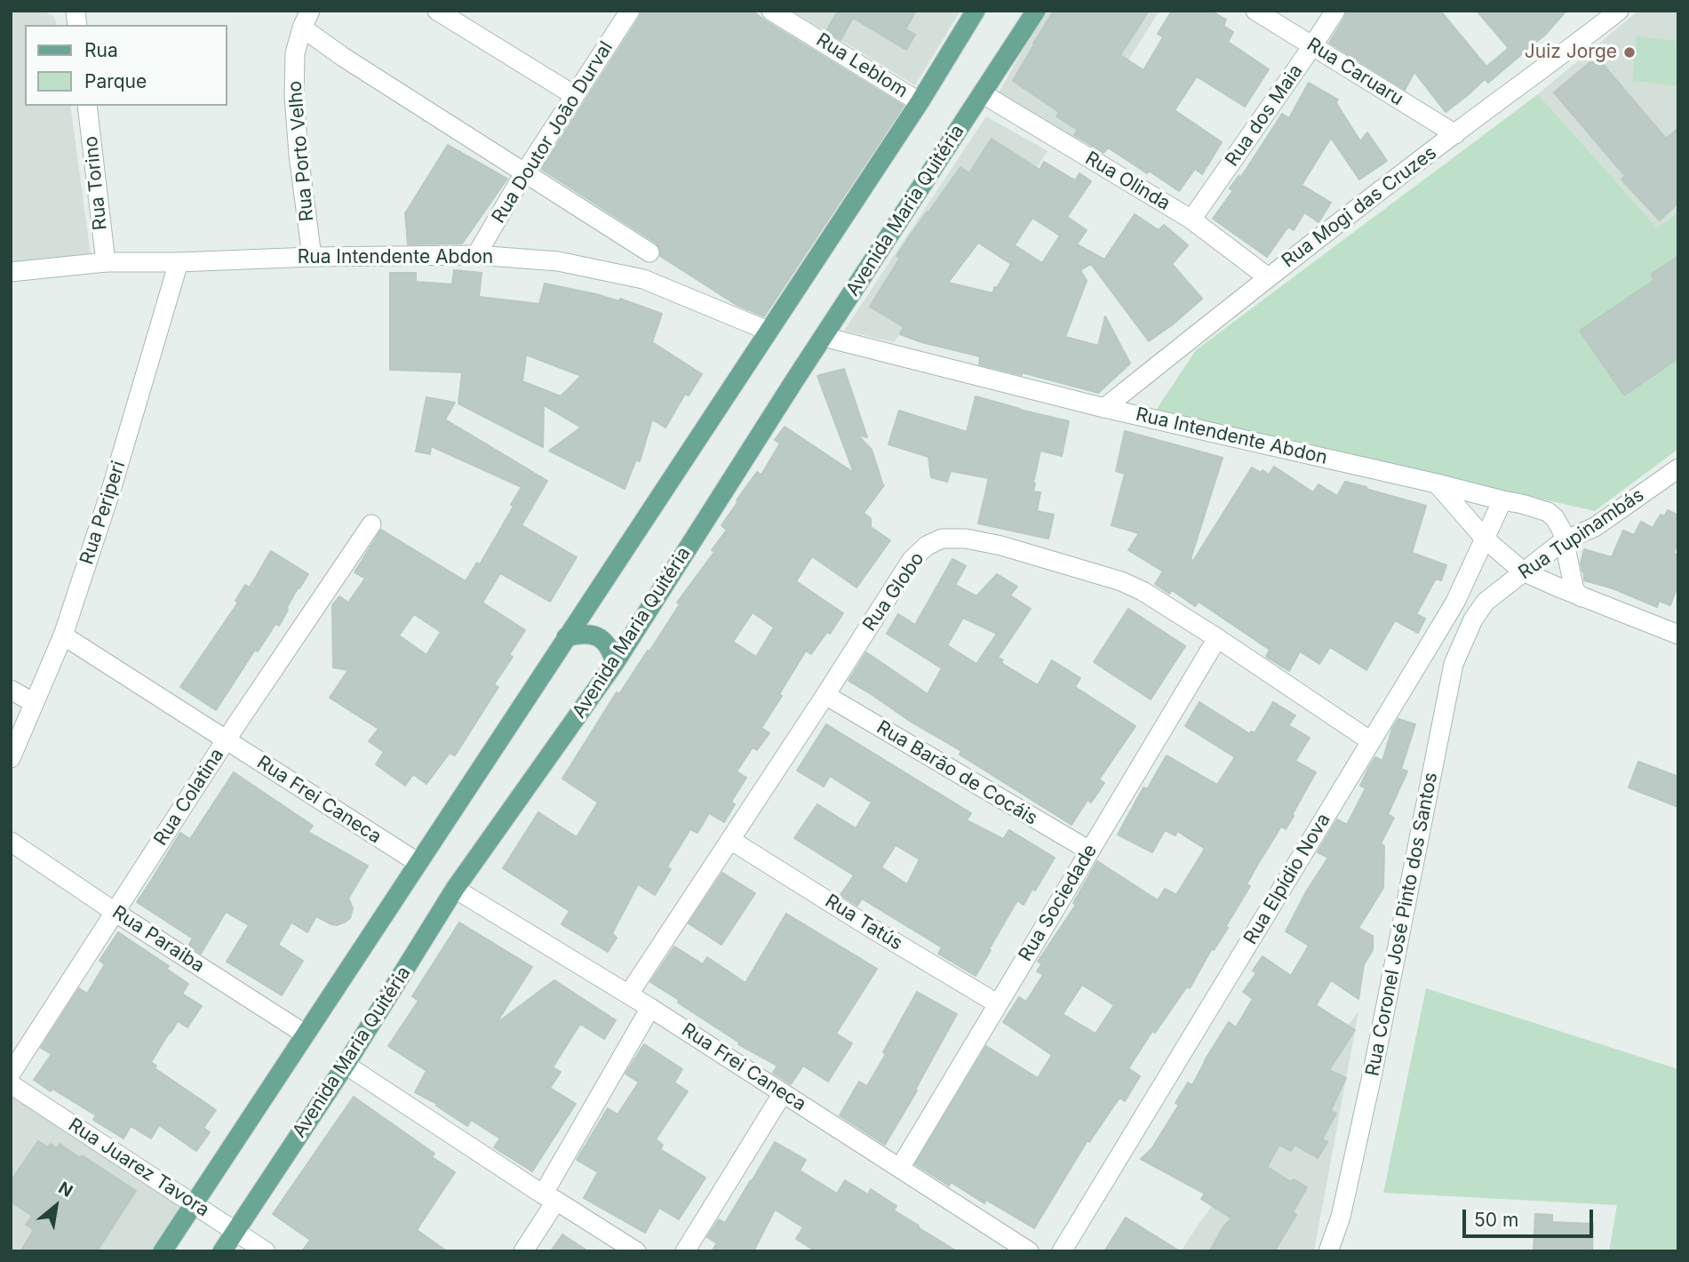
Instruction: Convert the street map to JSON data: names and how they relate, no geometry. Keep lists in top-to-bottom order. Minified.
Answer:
{"streets":{"main road":["Avenida Maria Quitéria"],"street":["Rua Leblom","Rua Caruaru","Rua dos Maia","Rua Doutor João Durval","Rua Porto Velho","Rua Olinda","Rua Torino","Rua Mogi das Cruzes","Rua Intendente Abdon","Rua Periperi","Rua Tupinambás","Rua Globo","Rua Barão de Cocáis","Rua Colatina","Rua Frei Caneca","Rua Elpídio Nova","Rua Sociedade","Rua Tatús","Rua Coronel José Pinto dos Santos","Rua Paraiba","Rua Juarez Tavora"]},"crossings":[["Rua Caruaru","Rua dos Maia"],["Rua Caruaru","Rua Mogi das Cruzes"],["Rua dos Maia","Rua Olinda"],["Rua Doutor João Durval","Rua Intendente Abdon"],["Rua Porto Velho","Rua Intendente Abdon"],["Rua Olinda","Rua Mogi das Cruzes"],["Rua Olinda","Avenida Maria Quitéria"],["Rua Torino","Rua Intendente Abdon"],["Rua Mogi das Cruzes","Rua Intendente Abdon"],["Avenida Maria Quitéria","Rua Intendente Abdon"],["Avenida Maria Quitéria","Rua Frei Caneca"],["Avenida Maria Quitéria","Rua Juarez Tavora"],["Rua Intendente Abdon","Rua Periperi"],["Rua Intendente Abdon","Rua Tupinambás"],["Rua Intendente Abdon","Rua Elpídio Nova"],["Rua Periperi","Rua Frei Caneca"],["Rua Tupinambás","Rua Elpídio Nova"],["Rua Tupinambás","Rua Coronel José Pinto dos Santos"],["Rua Globo","Rua Barão de Cocáis"],["Rua Globo","Rua Frei Caneca"],["Rua Globo","Rua Elpídio Nova"],["Rua Globo","Rua Sociedade"],["Rua Globo","Rua Tatús"],["Rua Barão de Cocáis","Rua Sociedade"],["Rua Colatina","Rua Frei Caneca"],["Rua Colatina","Rua Paraiba"],["Rua Frei Caneca","Rua Sociedade"],["Rua Sociedade","Rua Tatús"]],"places":["Juiz Jorge"],"legend":["Rua","Parque"],"scale_bar":"50 m","north":"top right"}
